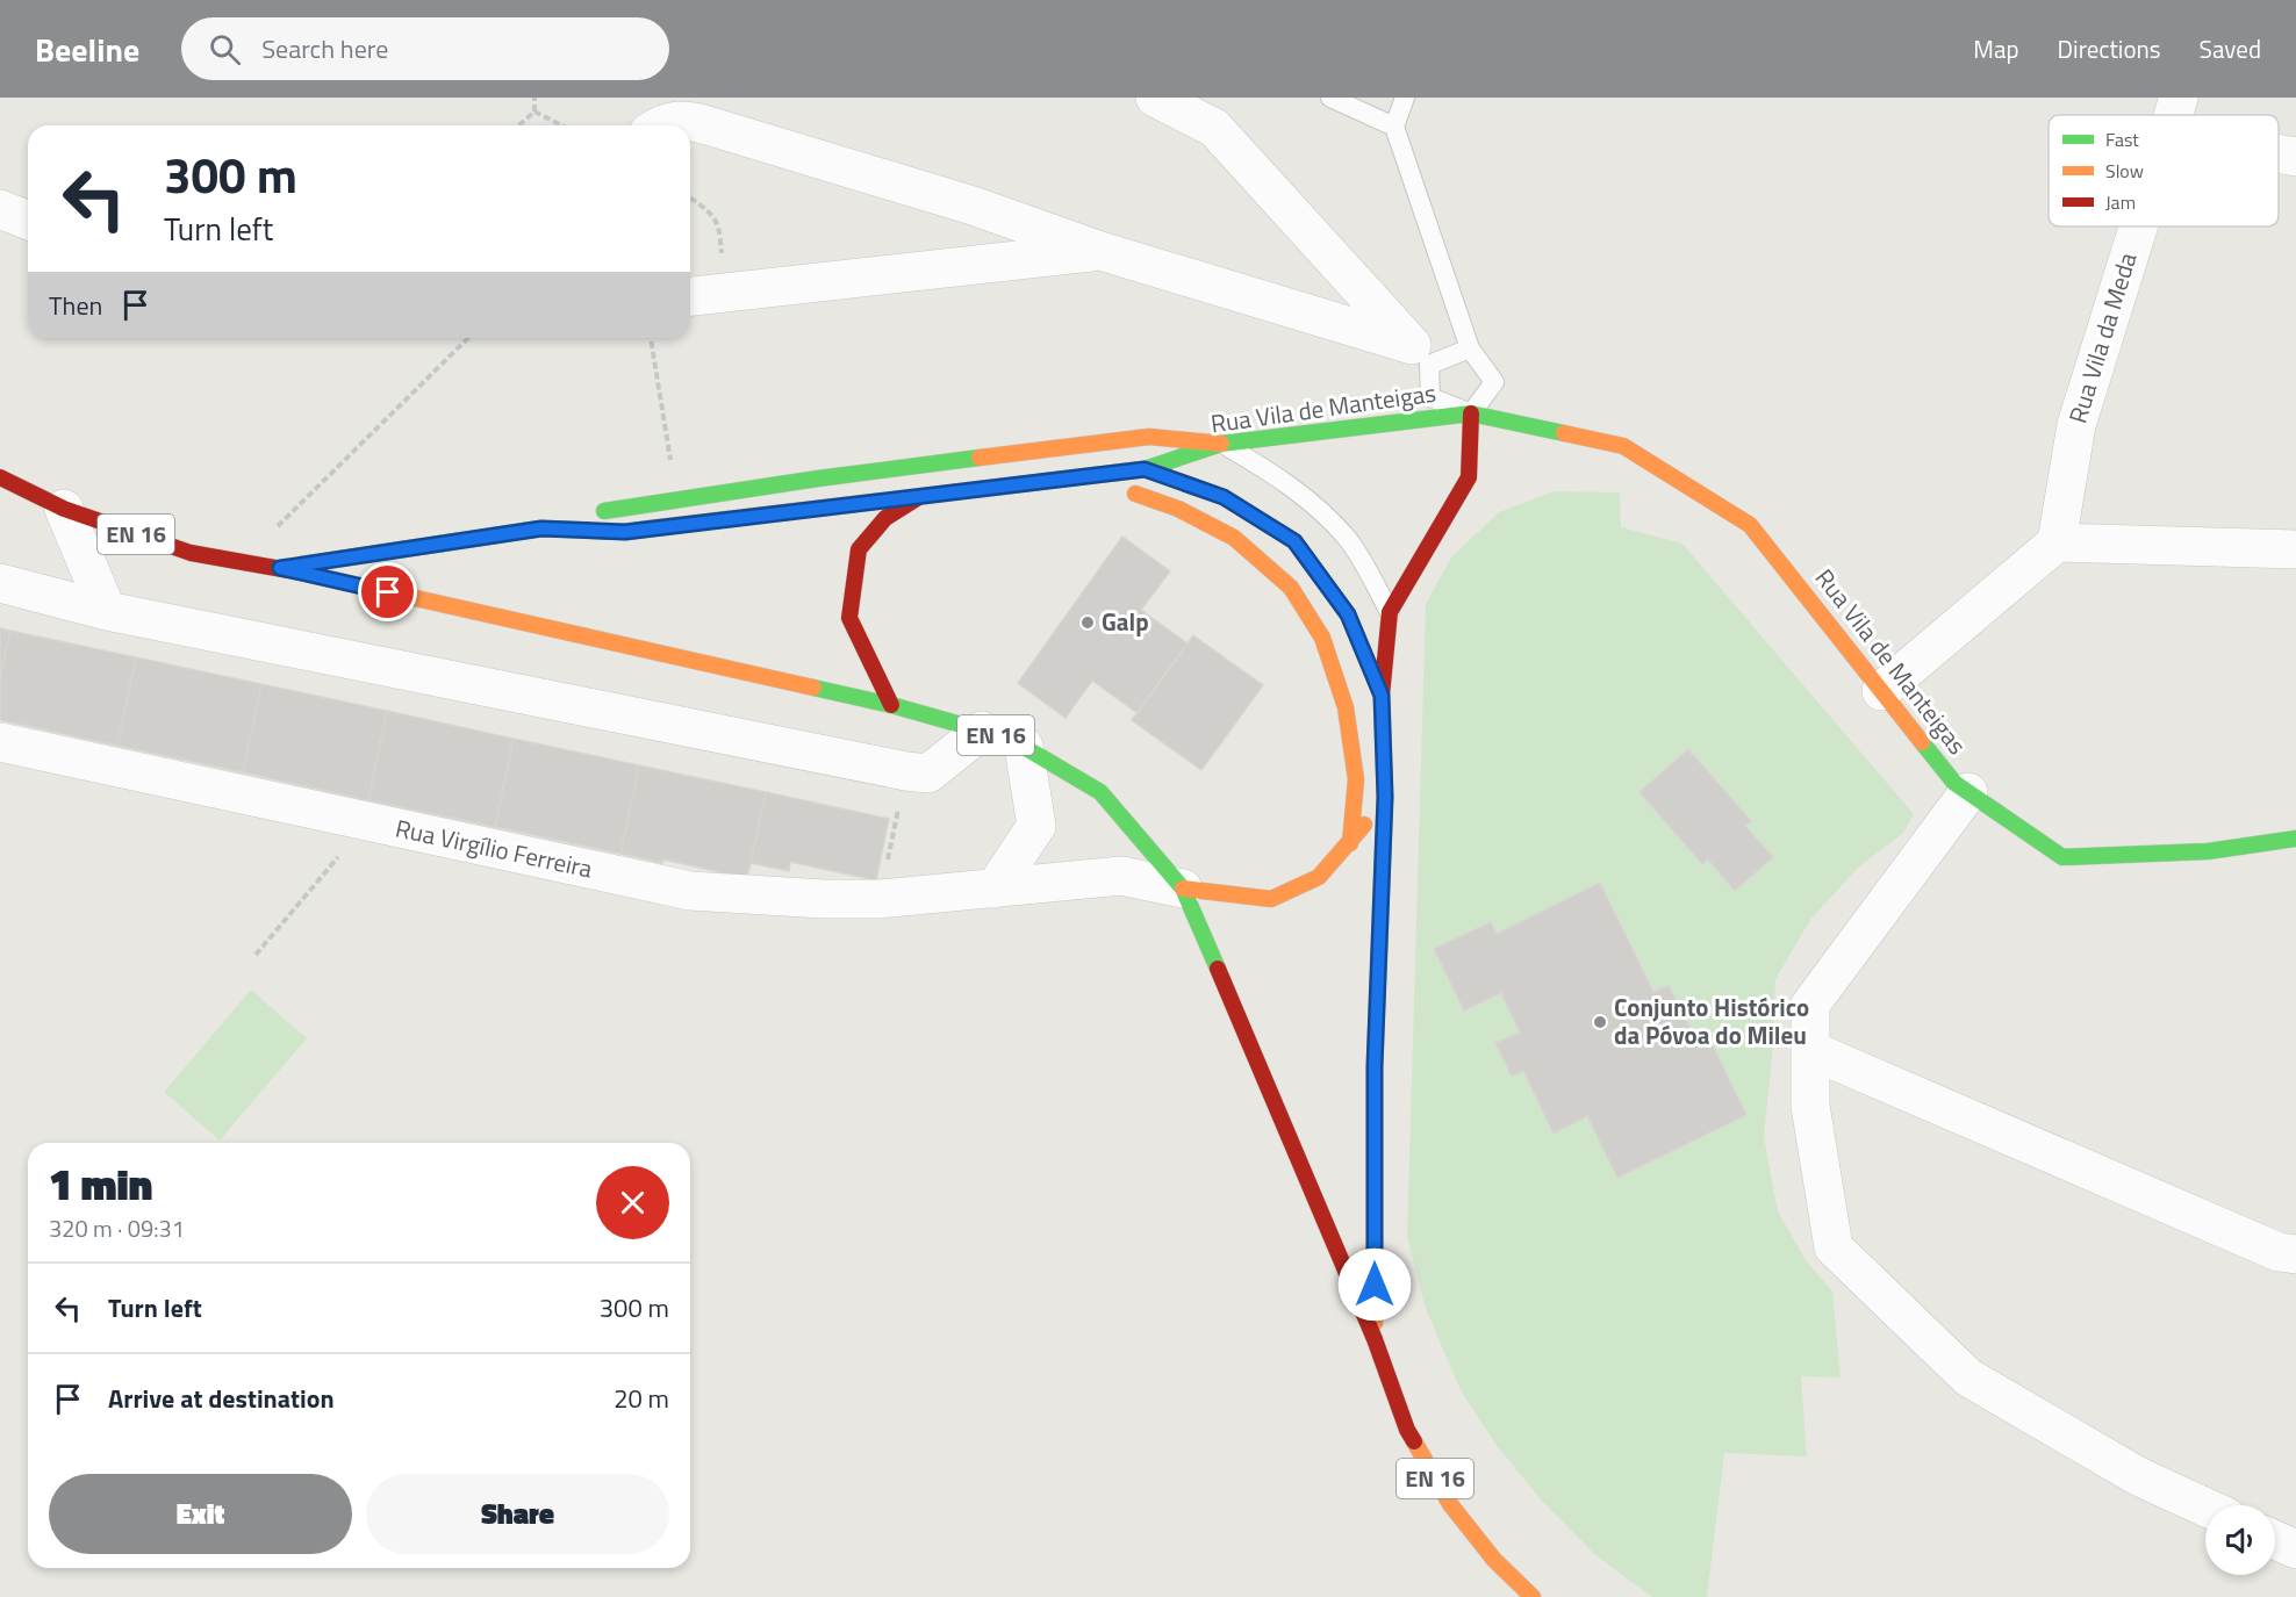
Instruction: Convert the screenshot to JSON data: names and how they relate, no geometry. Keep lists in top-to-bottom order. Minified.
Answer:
{"streets":{"main road":["Rua Vila de Manteigas","EN 16"],"street":["Rua Vila da Meda","Rua Virgílio Ferreira"]},"crossings":[["Rua Vila de Manteigas","EN 16"],["EN 16","Rua Virgílio Ferreira"]],"places":["Galp","Conjunto Histórico da Póvoa do Mileu"],"legend":["Fast","Slow","Jam"],"page":{"header":"Beeline","search":"Search here","nav":["Map","Directions","Saved"],"turn":["300 m","Turn left"],"then":"Then","heading":["1 min","320 m · 09:31"],"list":[{"name":"Turn left","value":"300 m"},{"name":"Arrive at destination","value":"20 m"}],"buttons":["Exit","Share"]}}
